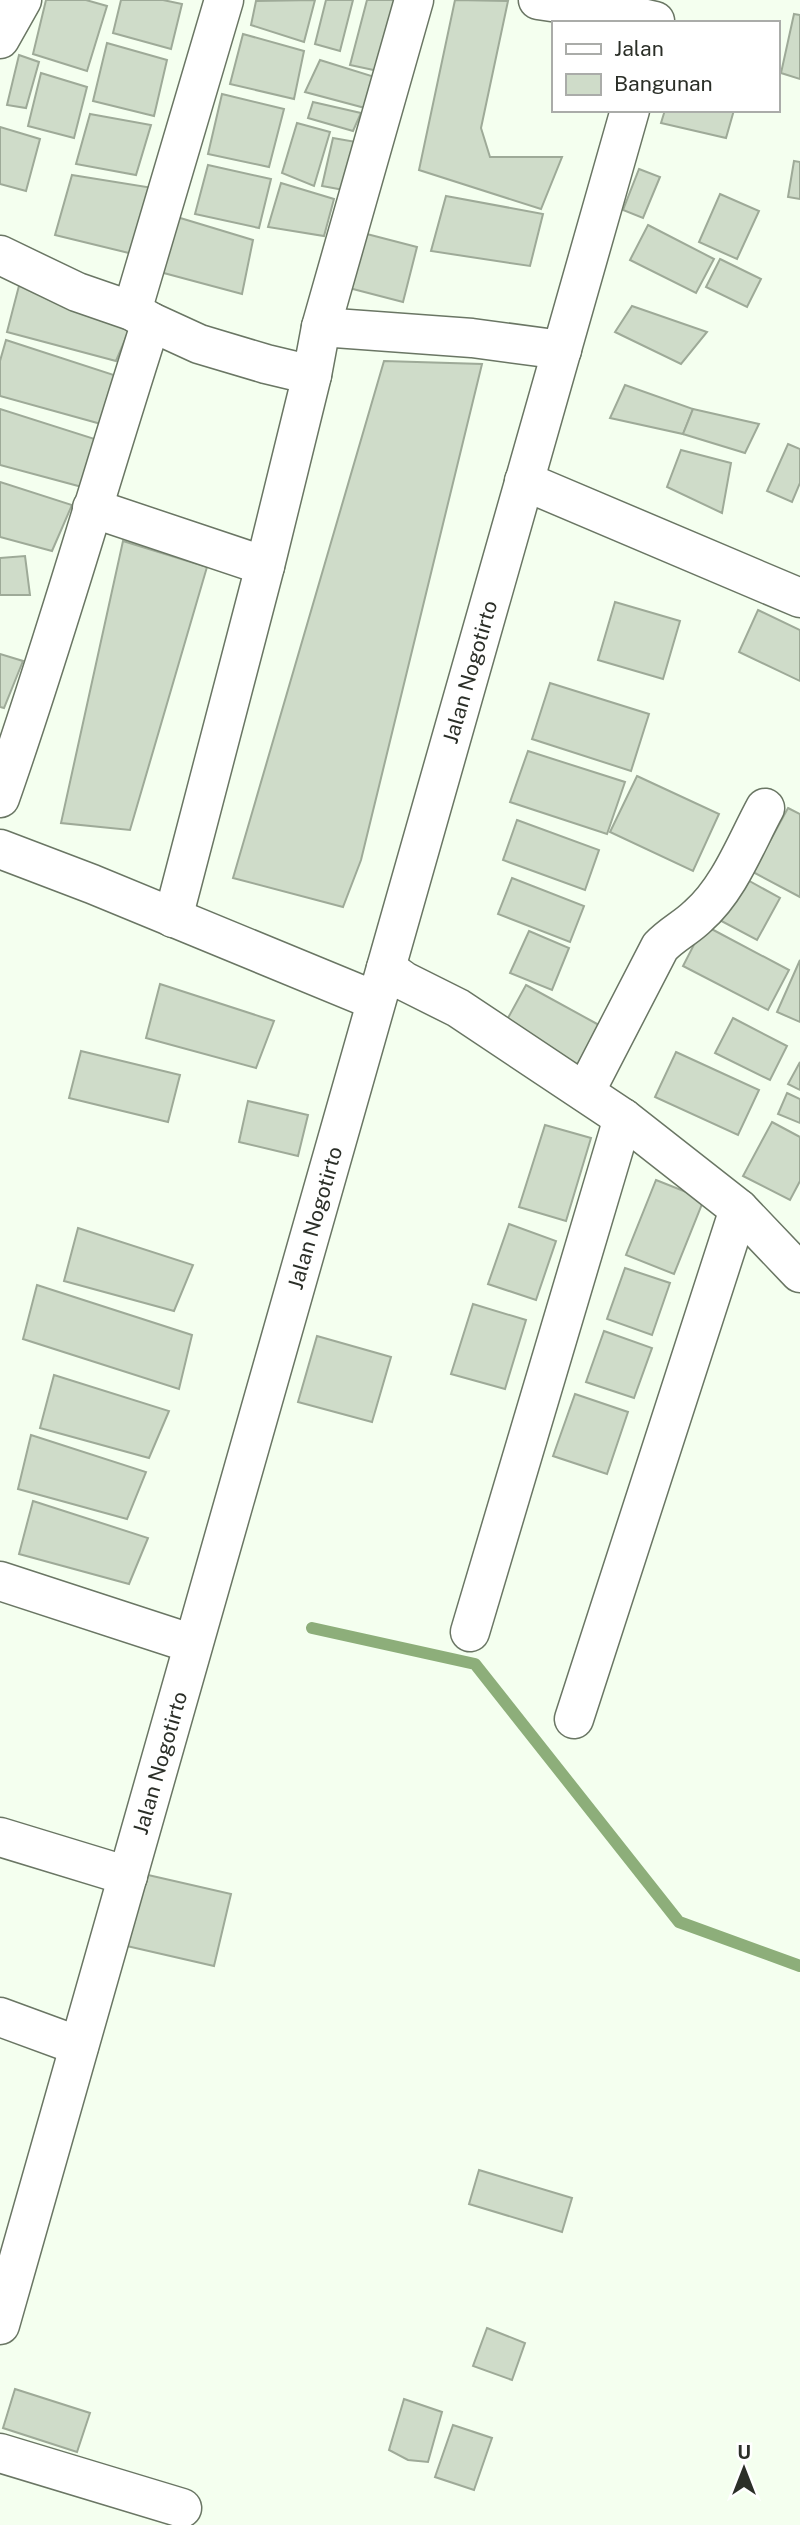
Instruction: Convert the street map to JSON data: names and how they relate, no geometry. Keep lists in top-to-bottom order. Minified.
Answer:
{"streets":{"street":["Jalan Nogotirto"]},"legend":["Jalan","Bangunan"],"north":"top"}
